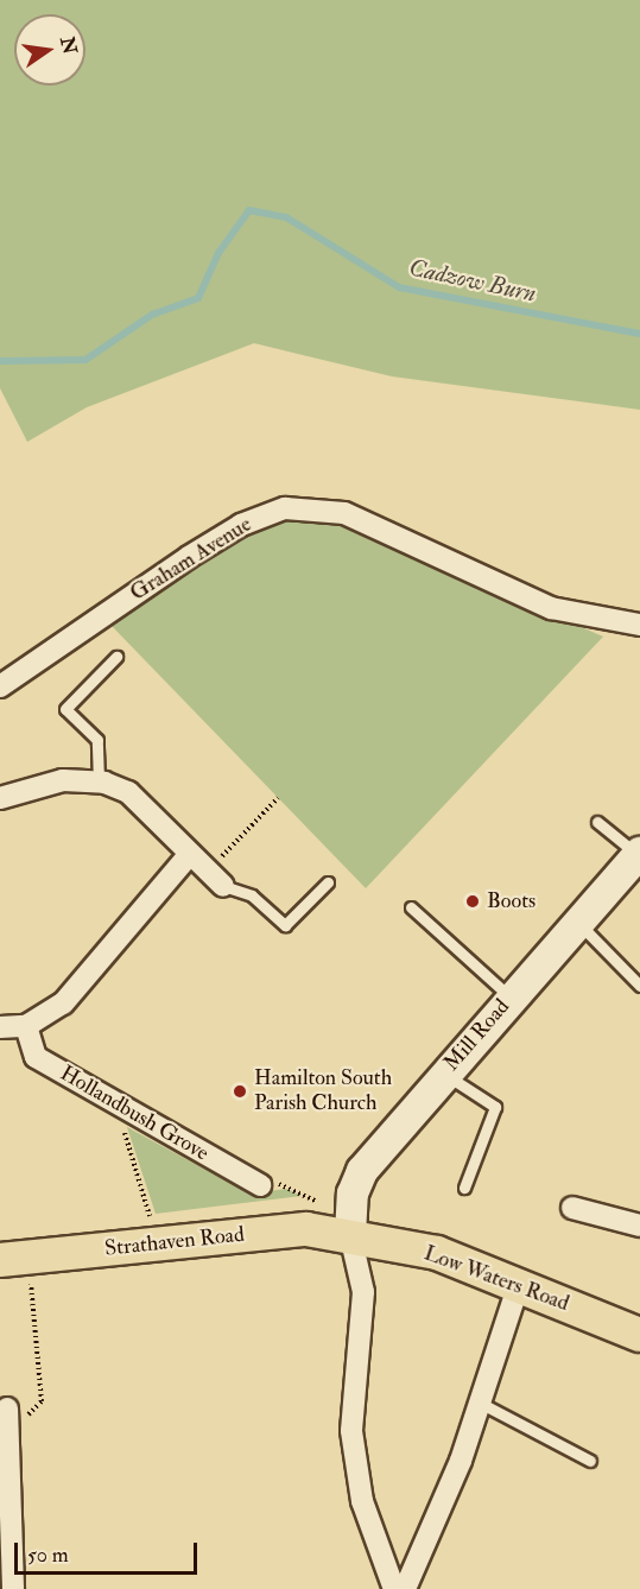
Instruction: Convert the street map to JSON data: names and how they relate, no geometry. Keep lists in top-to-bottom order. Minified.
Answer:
{"streets":{"main road":["Mill Road","Strathaven Road","Low Waters Road"],"street":["Graham Avenue","Hollandbush Grove"]},"crossings":[["Mill Road","Strathaven Road"],["Mill Road","Low Waters Road"],["Strathaven Road","Low Waters Road"]],"water":["Cadzow Burn"],"places":["Boots","Hamilton South Parish Church"],"scale_bar":"50 m","north":"right"}
